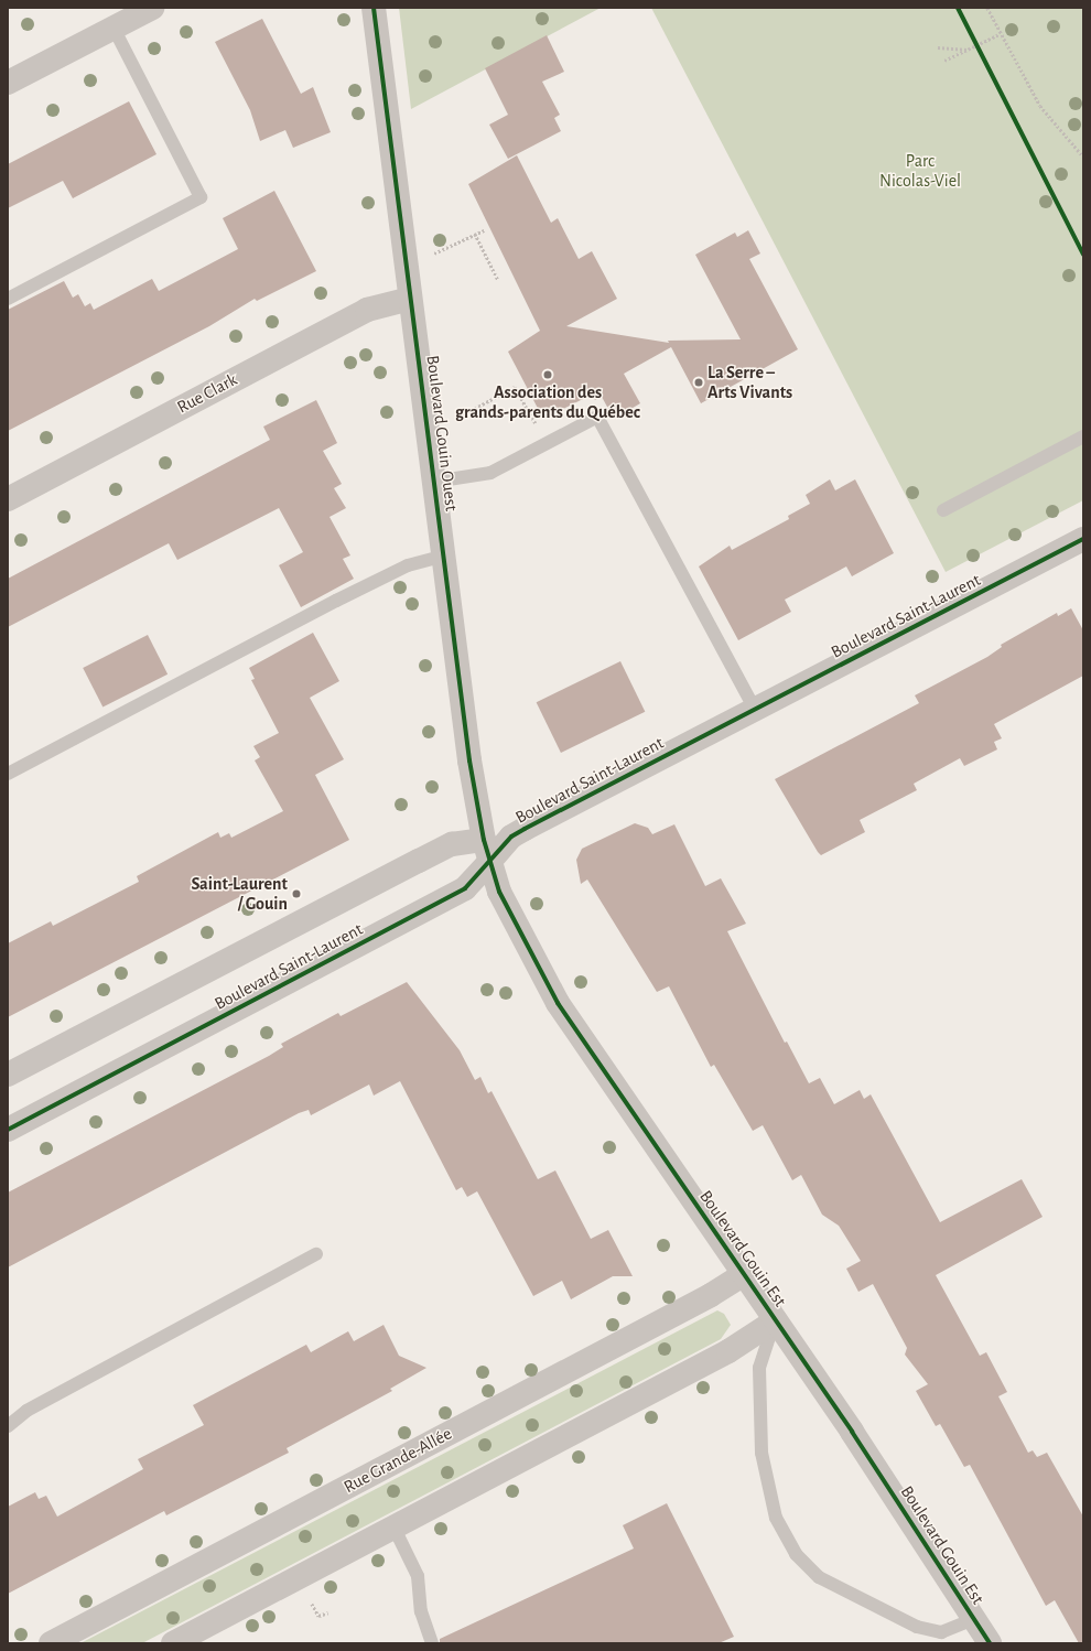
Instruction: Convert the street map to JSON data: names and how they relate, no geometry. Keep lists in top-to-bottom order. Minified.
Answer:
{"streets":{"street":["Rue Clark","Boulevard Gouin Ouest","Boulevard Saint-Laurent","Boulevard Gouin Est","Rue Grande-Allée"]},"crossings":[["Rue Clark","Boulevard Gouin Ouest"],["Boulevard Gouin Ouest","Boulevard Saint-Laurent"],["Boulevard Gouin Ouest","Boulevard Gouin Est"],["Boulevard Saint-Laurent","Boulevard Gouin Est"],["Boulevard Gouin Est","Rue Grande-Allée"]],"parks":["Parc Nicolas-Viel"],"places":["Association des grands-parents du Québec","La Serre – Arts Vivants","Saint-Laurent / Gouin"]}
